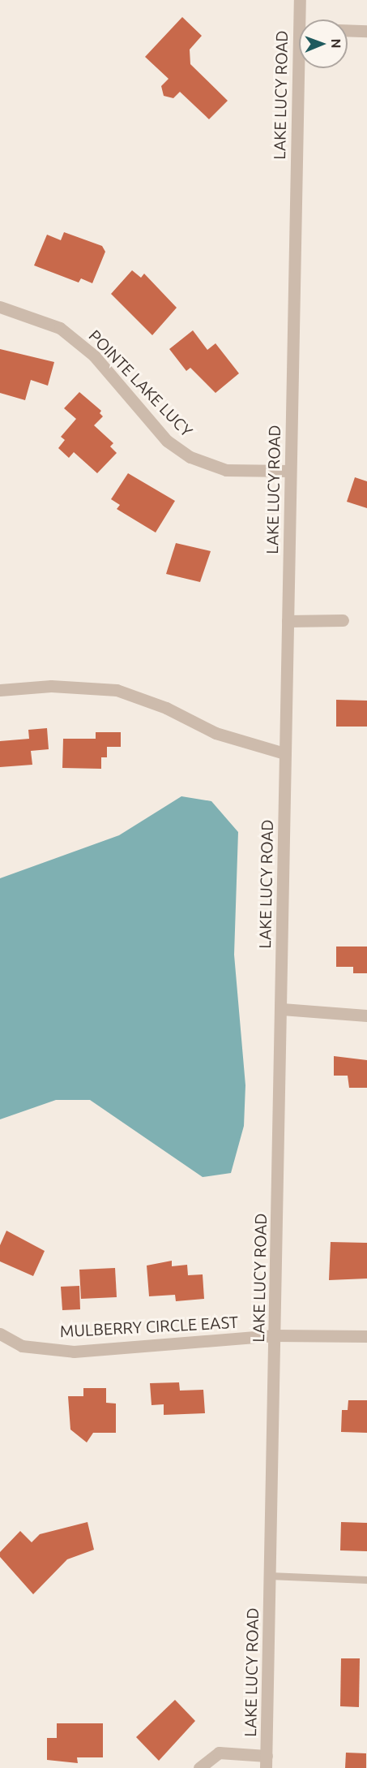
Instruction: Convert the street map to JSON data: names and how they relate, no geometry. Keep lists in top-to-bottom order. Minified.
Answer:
{"streets":{"street":["LAKE LUCY ROAD","POINTE LAKE LUCY","MULBERRY CIRCLE EAST"]},"crossings":[["LAKE LUCY ROAD","POINTE LAKE LUCY"],["LAKE LUCY ROAD","MULBERRY CIRCLE EAST"]],"north":"right"}
